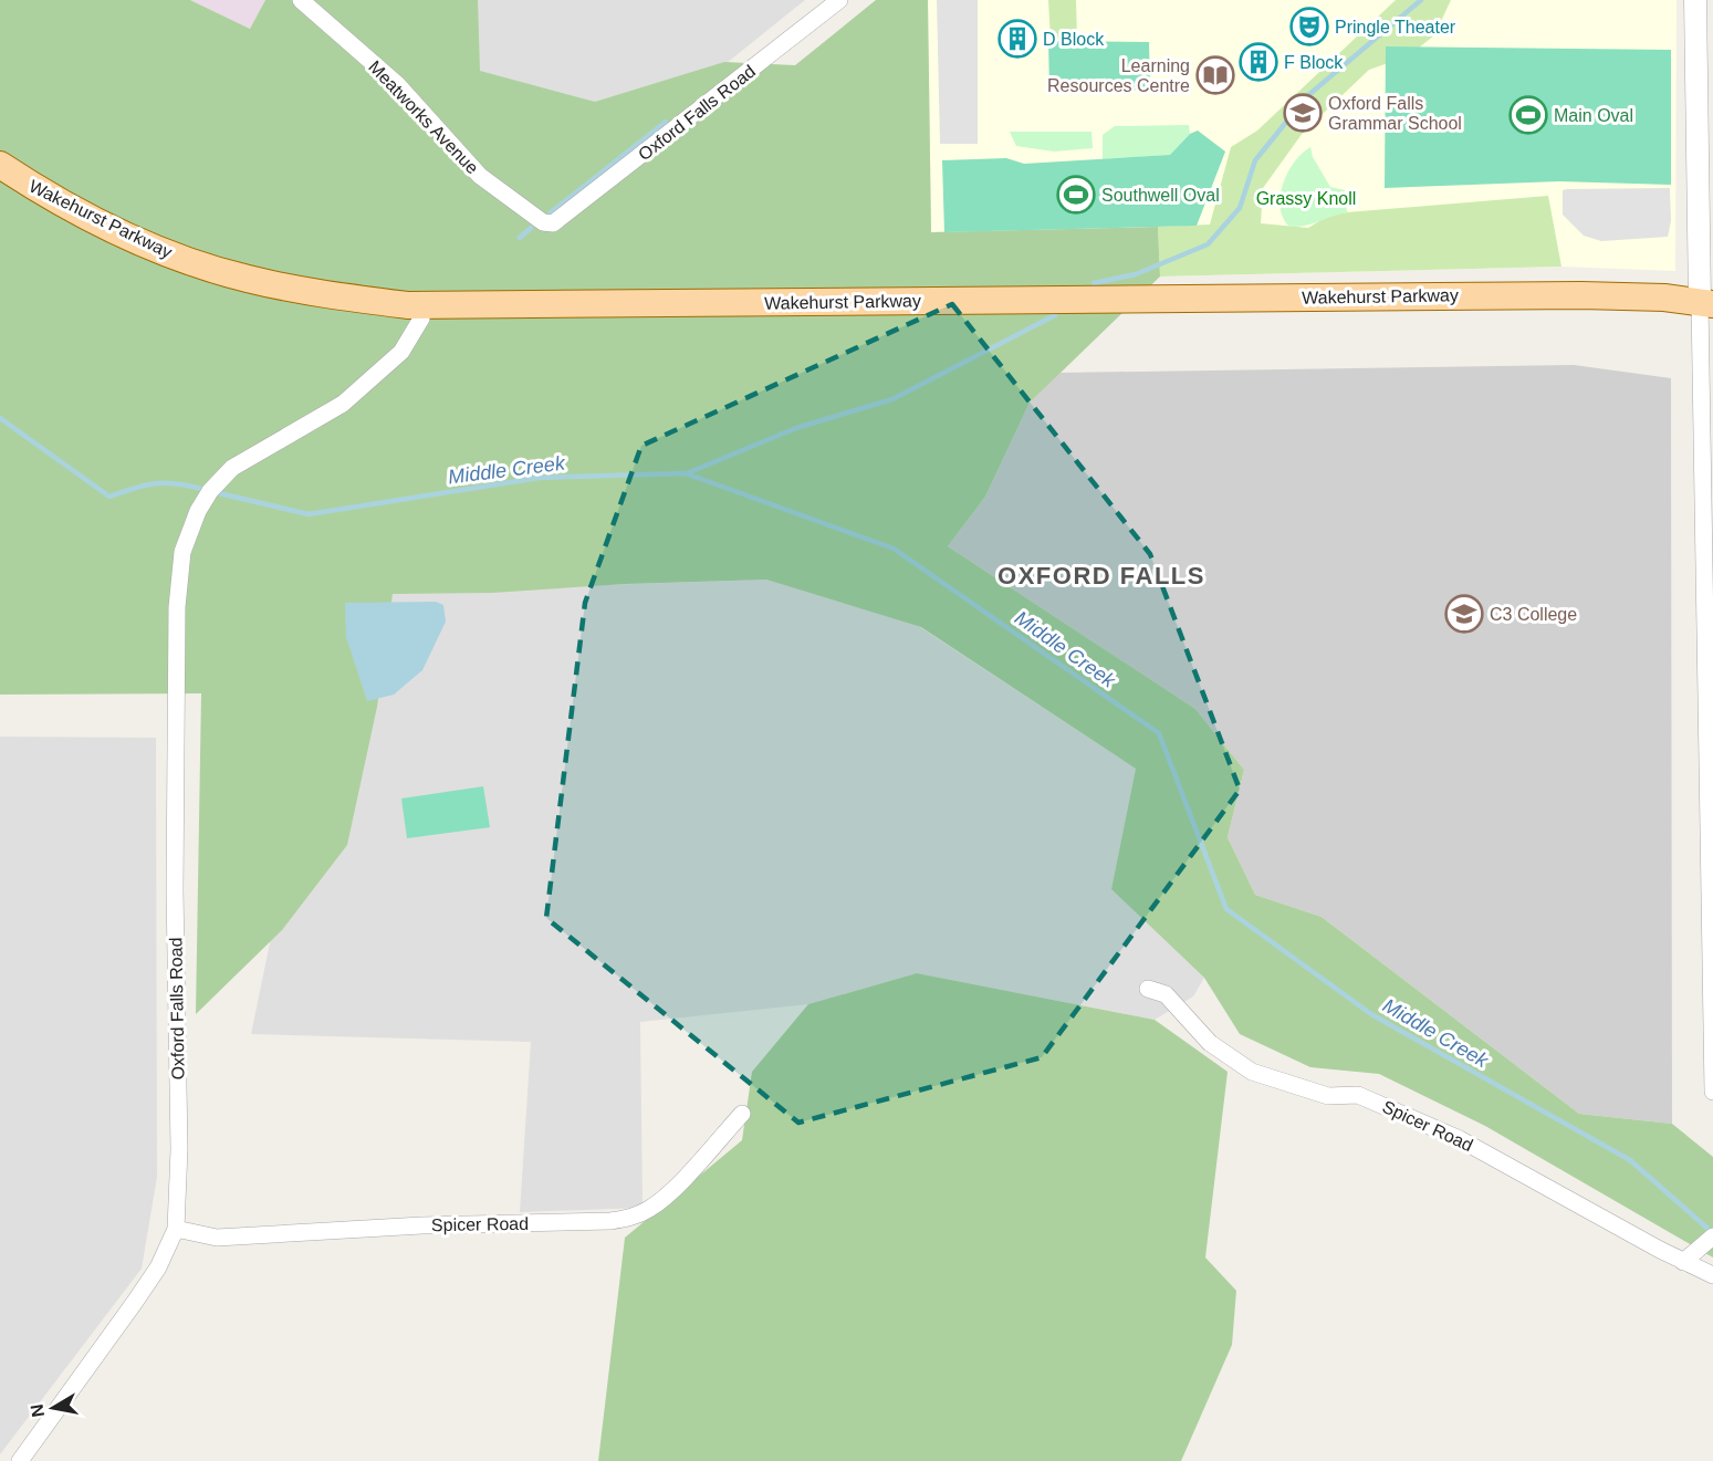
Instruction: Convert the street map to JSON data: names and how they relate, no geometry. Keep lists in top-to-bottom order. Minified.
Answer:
{"streets":{"main road":["Wakehurst Parkway"],"street":["Oxford Falls Road","Meatworks Avenue","Spicer Road"]},"crossings":[["Oxford Falls Road","Meatworks Avenue"],["Oxford Falls Road","Wakehurst Parkway"],["Oxford Falls Road","Spicer Road"]],"districts":["OXFORD FALLS"],"water":["Middle Creek"],"parks":["Grassy Knoll"],"places":{"theatre":["Pringle Theater"],"building":["D Block","F Block"],"library":["Learning Resources Centre"],"school or university":["Oxford Falls Grammar School","C3 College"],"sports":["Main Oval","Southwell Oval"]},"north":"left"}
